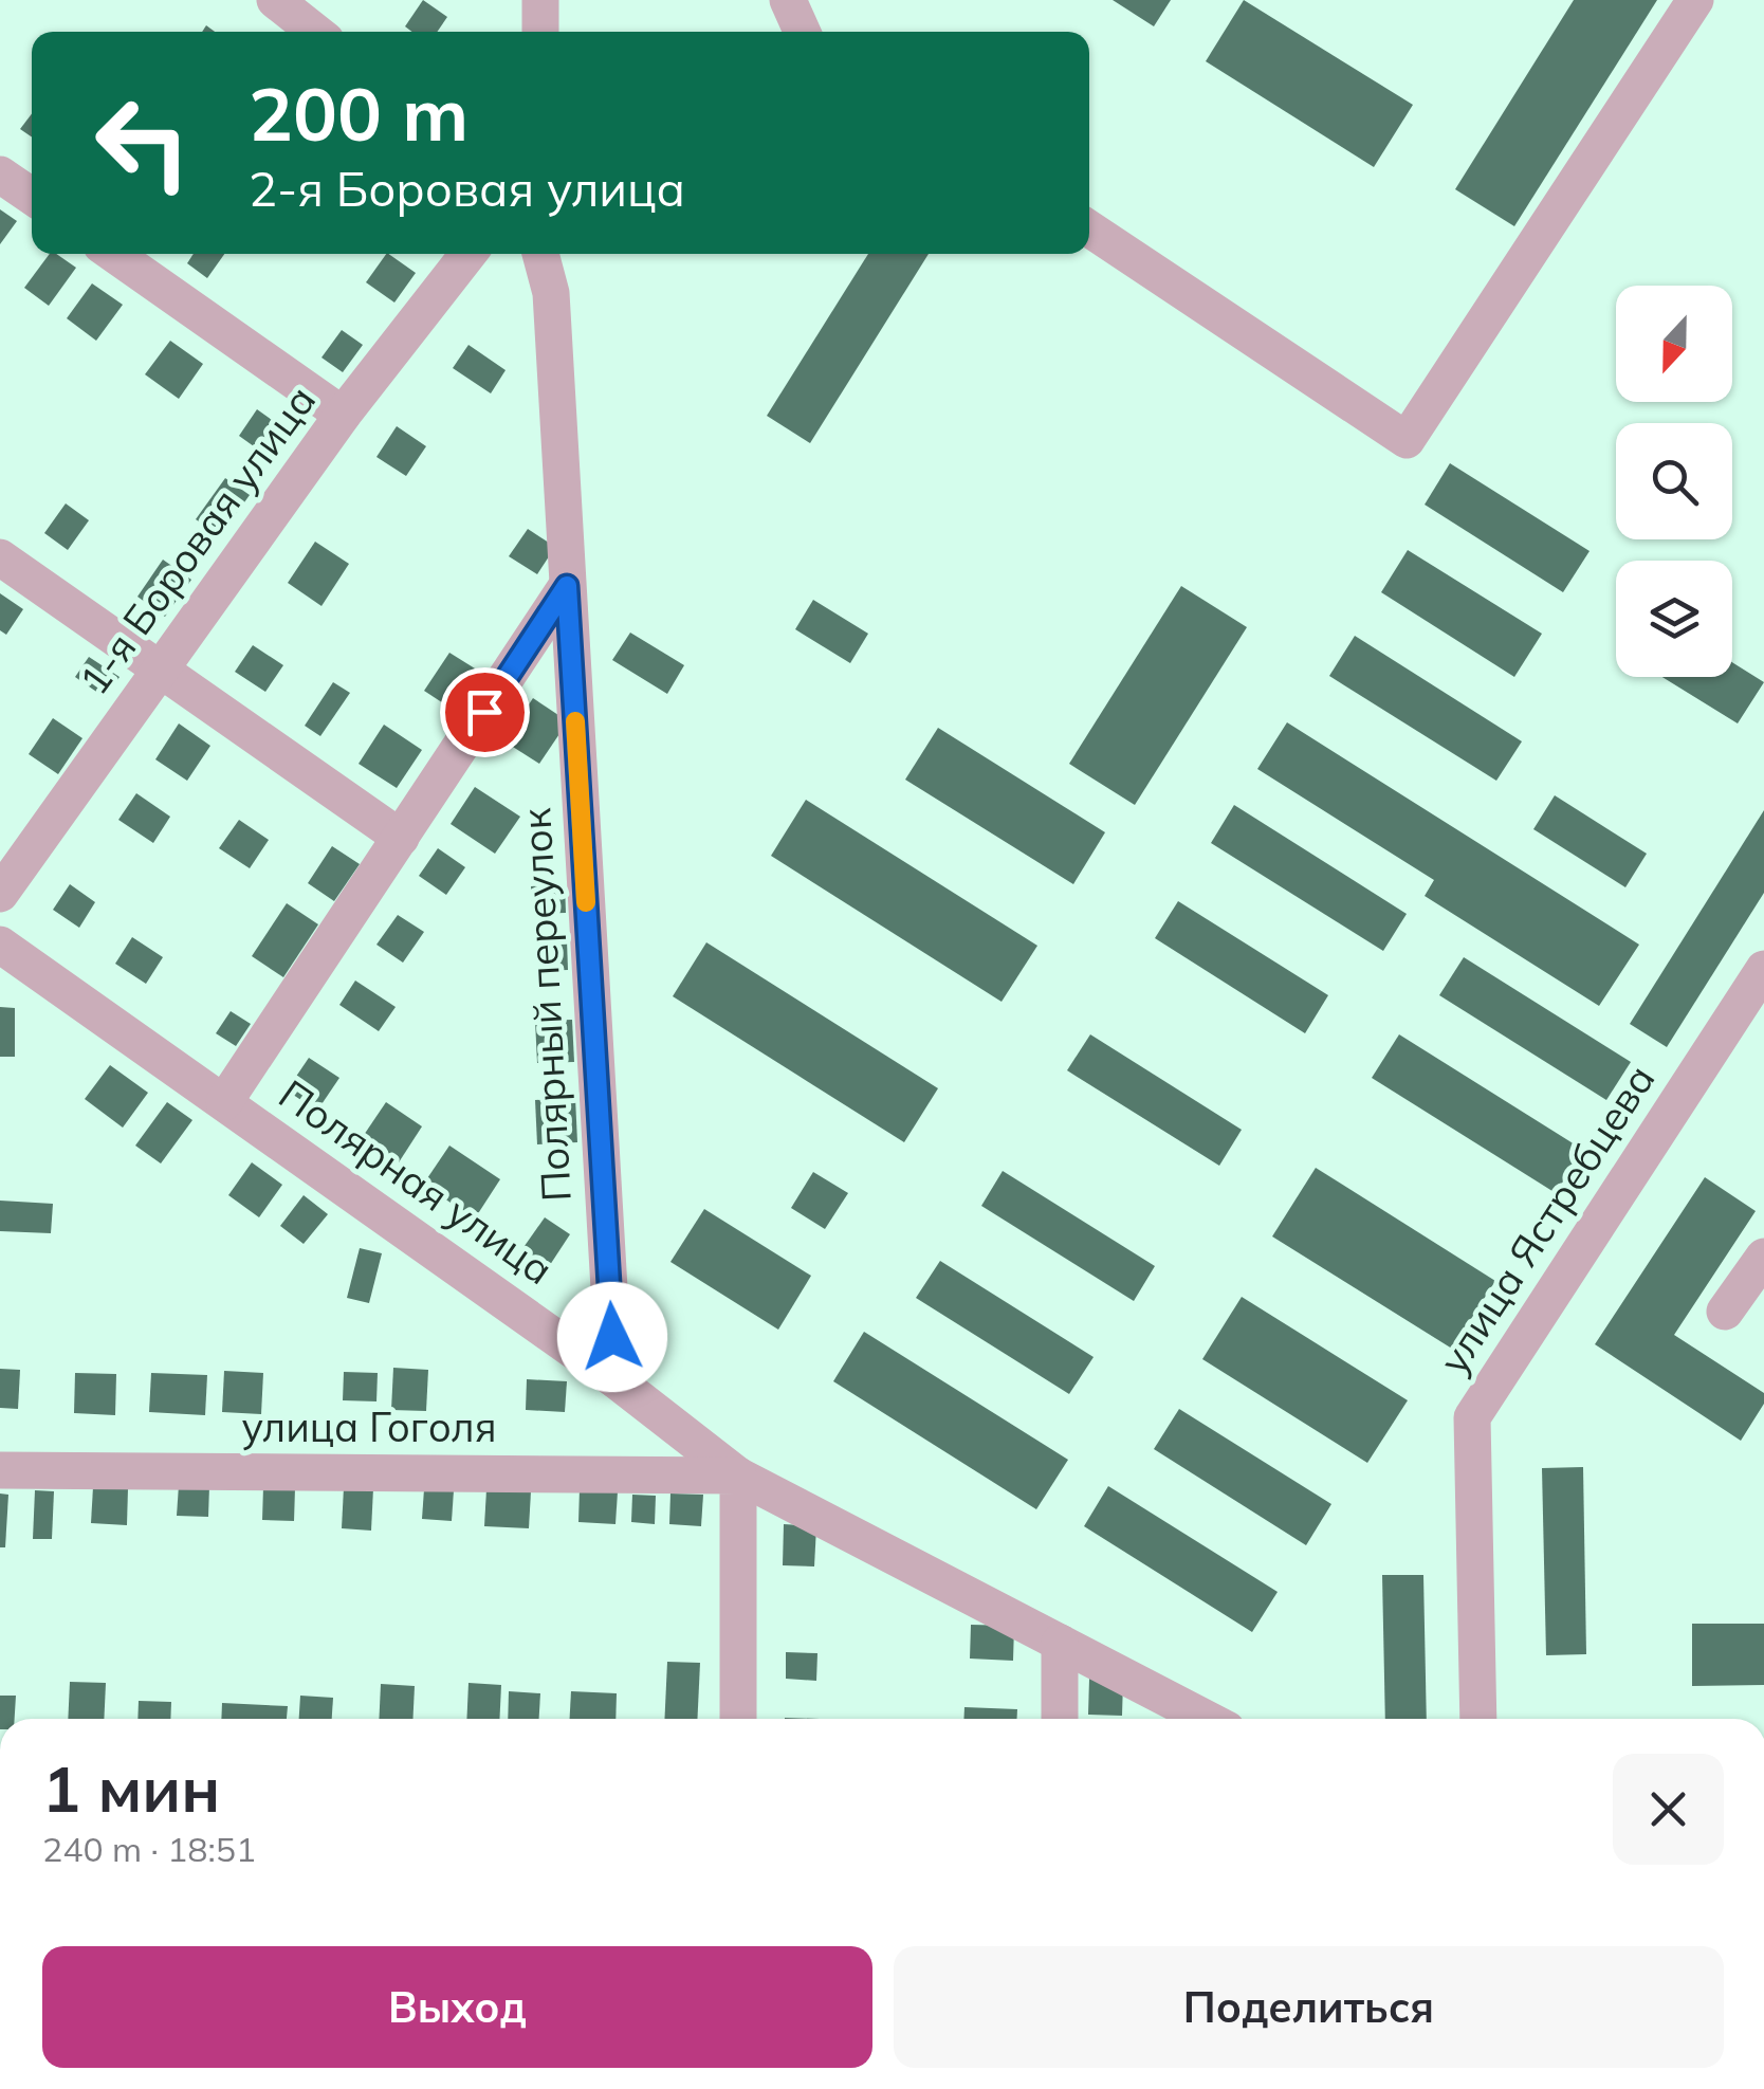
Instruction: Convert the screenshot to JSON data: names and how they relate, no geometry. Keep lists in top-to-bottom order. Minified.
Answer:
{"streets":{"street":["1-я Боровая улица","Полярный переулок","Полярная улица","улица Ястребцева","улица Гоголя"]},"crossings":[["Полярный переулок","Полярная улица"],["Полярная улица","улица Гоголя"]],"north":"bottom","page":{"turn":["200 m","2-я Боровая улица"],"heading":["1 мин","240 m · 18:51"],"buttons":["Выход","Поделиться"]}}
